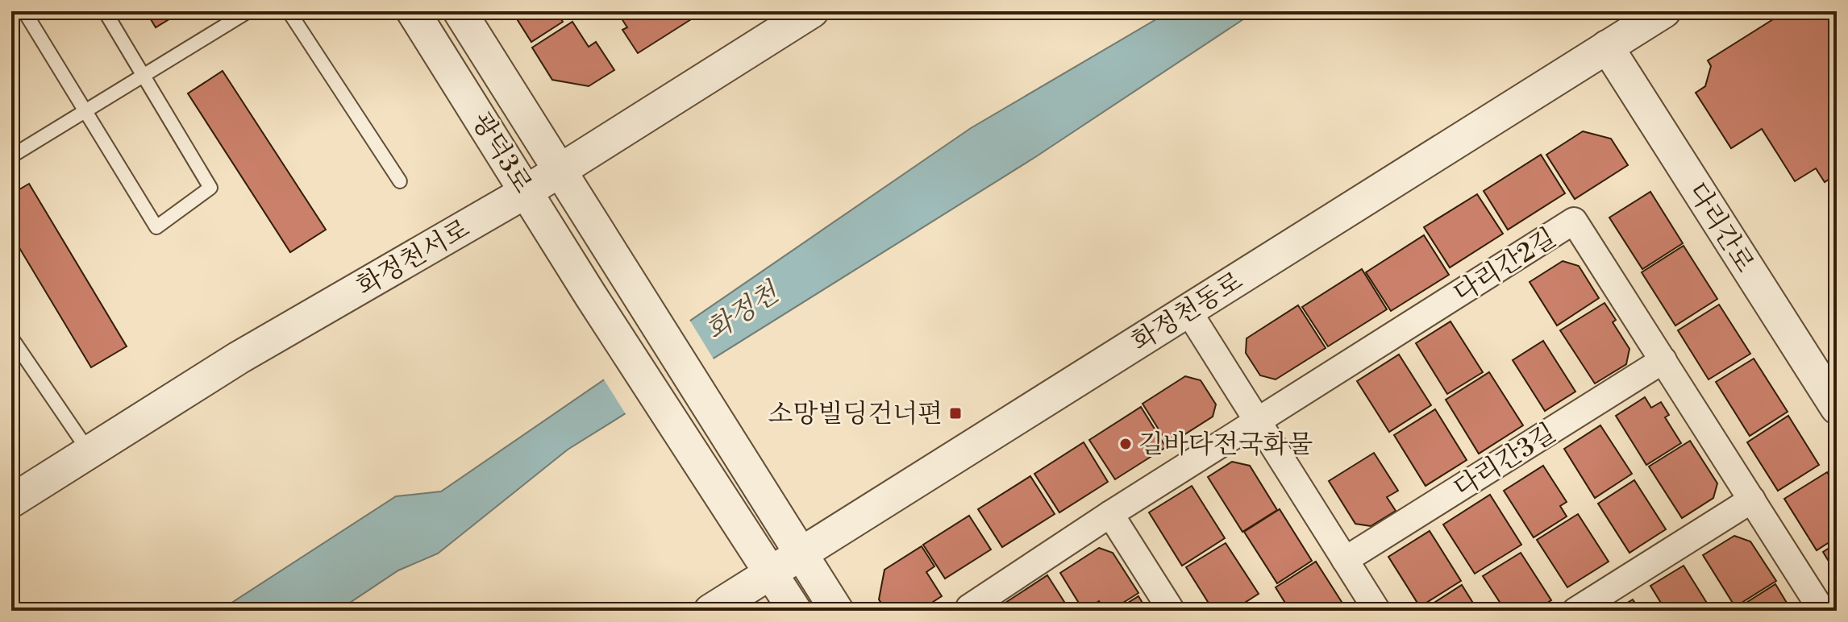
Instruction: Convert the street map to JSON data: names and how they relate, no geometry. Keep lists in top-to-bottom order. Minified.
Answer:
{"streets":{"street":["광덕3로","다리간로","화정천서로","다리간2길","화정천동로","다리간3길"]},"crossings":[["광덕3로","화정천서로"],["광덕3로","화정천동로"],["다리간로","화정천동로"],["다리간2길","다리간3길"]],"water":["화정천"],"places":{"transit":["소망빌딩건너편"],"other":["길바다전국화물"]}}
